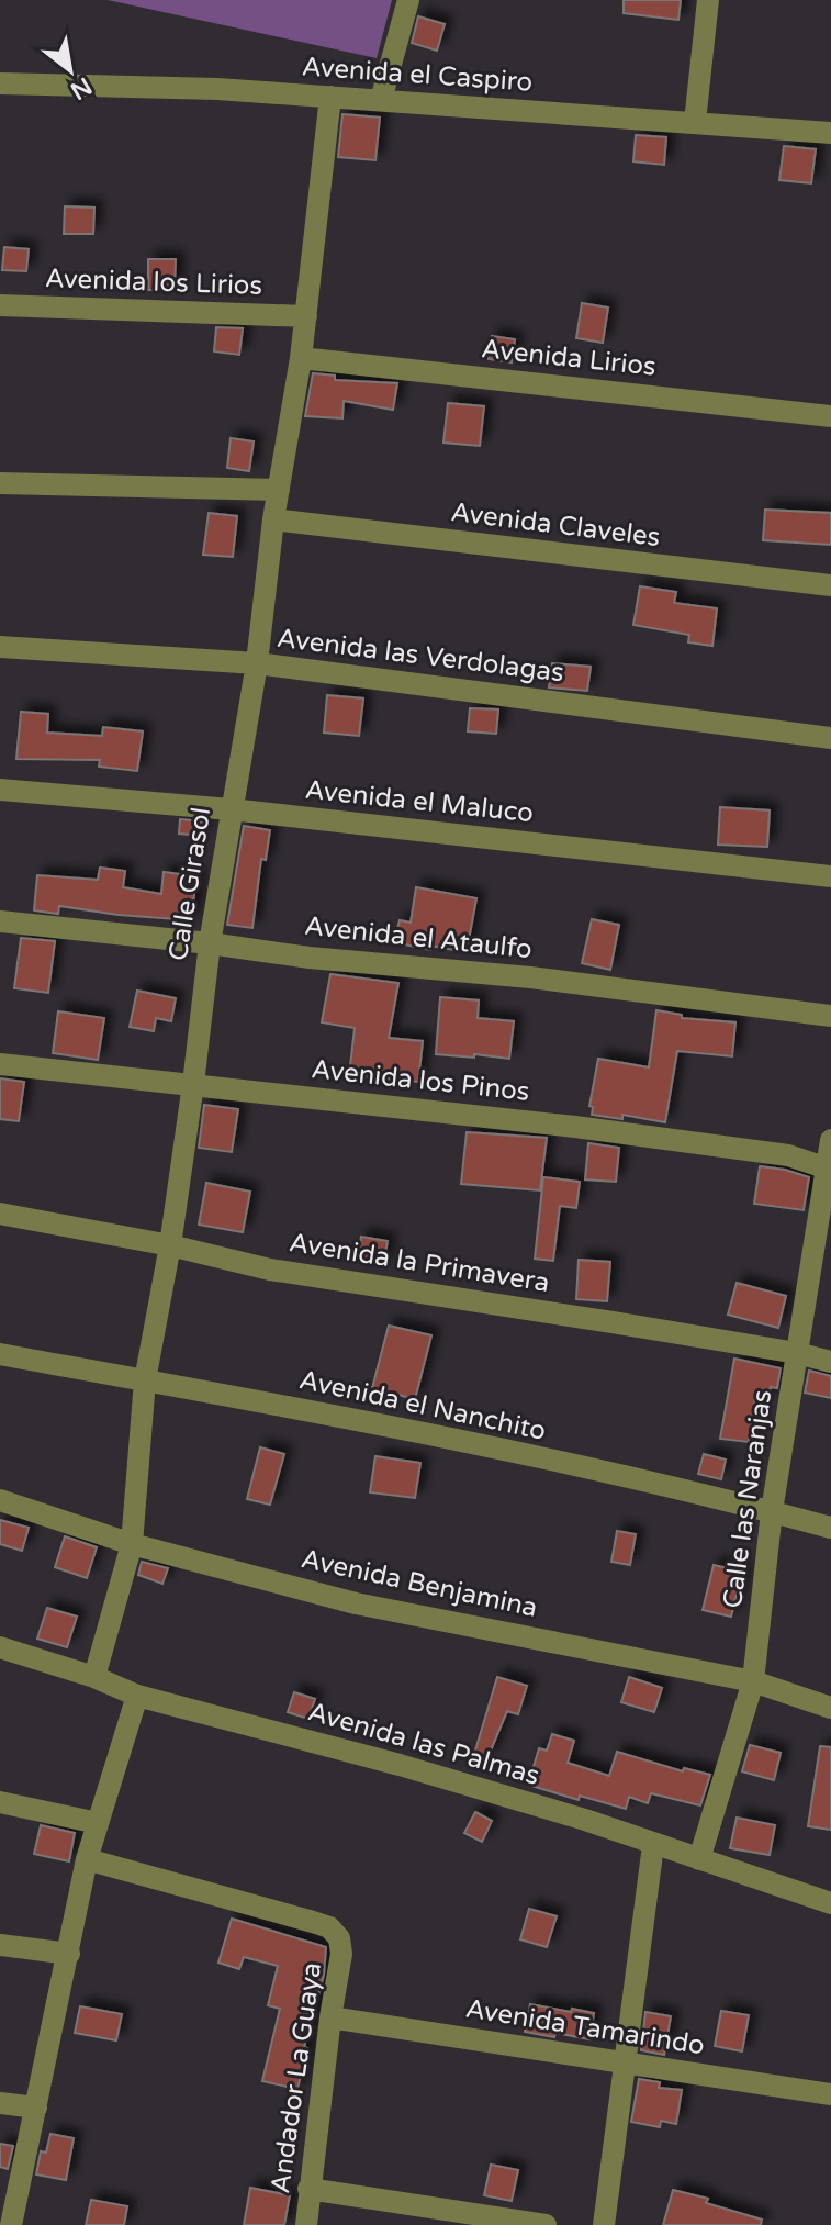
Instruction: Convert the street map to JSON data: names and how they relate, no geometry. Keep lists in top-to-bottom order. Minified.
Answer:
{"streets":{"street":["Avenida el Caspiro","Avenida los Lirios","Avenida Lirios","Avenida Claveles","Avenida las Verdolagas","Avenida el Maluco","Calle Girasol","Avenida el Ataulfo","Avenida los Pinos","Avenida la Primavera","Avenida el Nanchito","Calle las Naranjas","Avenida Benjamina","Avenida las Palmas","Avenida Tamarindo","Andador La Guaya"]},"crossings":[["Avenida el Caspiro","Calle Girasol"],["Avenida los Lirios","Calle Girasol"],["Avenida Lirios","Calle Girasol"],["Avenida Claveles","Calle Girasol"],["Avenida las Verdolagas","Calle Girasol"],["Avenida el Maluco","Calle Girasol"],["Calle Girasol","Avenida el Ataulfo"],["Calle Girasol","Avenida los Pinos"],["Calle Girasol","Avenida la Primavera"],["Calle Girasol","Avenida el Nanchito"],["Calle Girasol","Avenida Benjamina"],["Calle Girasol","Avenida las Palmas"],["Avenida los Pinos","Calle las Naranjas"],["Avenida la Primavera","Calle las Naranjas"],["Avenida el Nanchito","Calle las Naranjas"],["Calle las Naranjas","Avenida Benjamina"],["Calle las Naranjas","Avenida las Palmas"],["Avenida Tamarindo","Andador La Guaya"]],"north":"bottom right"}
